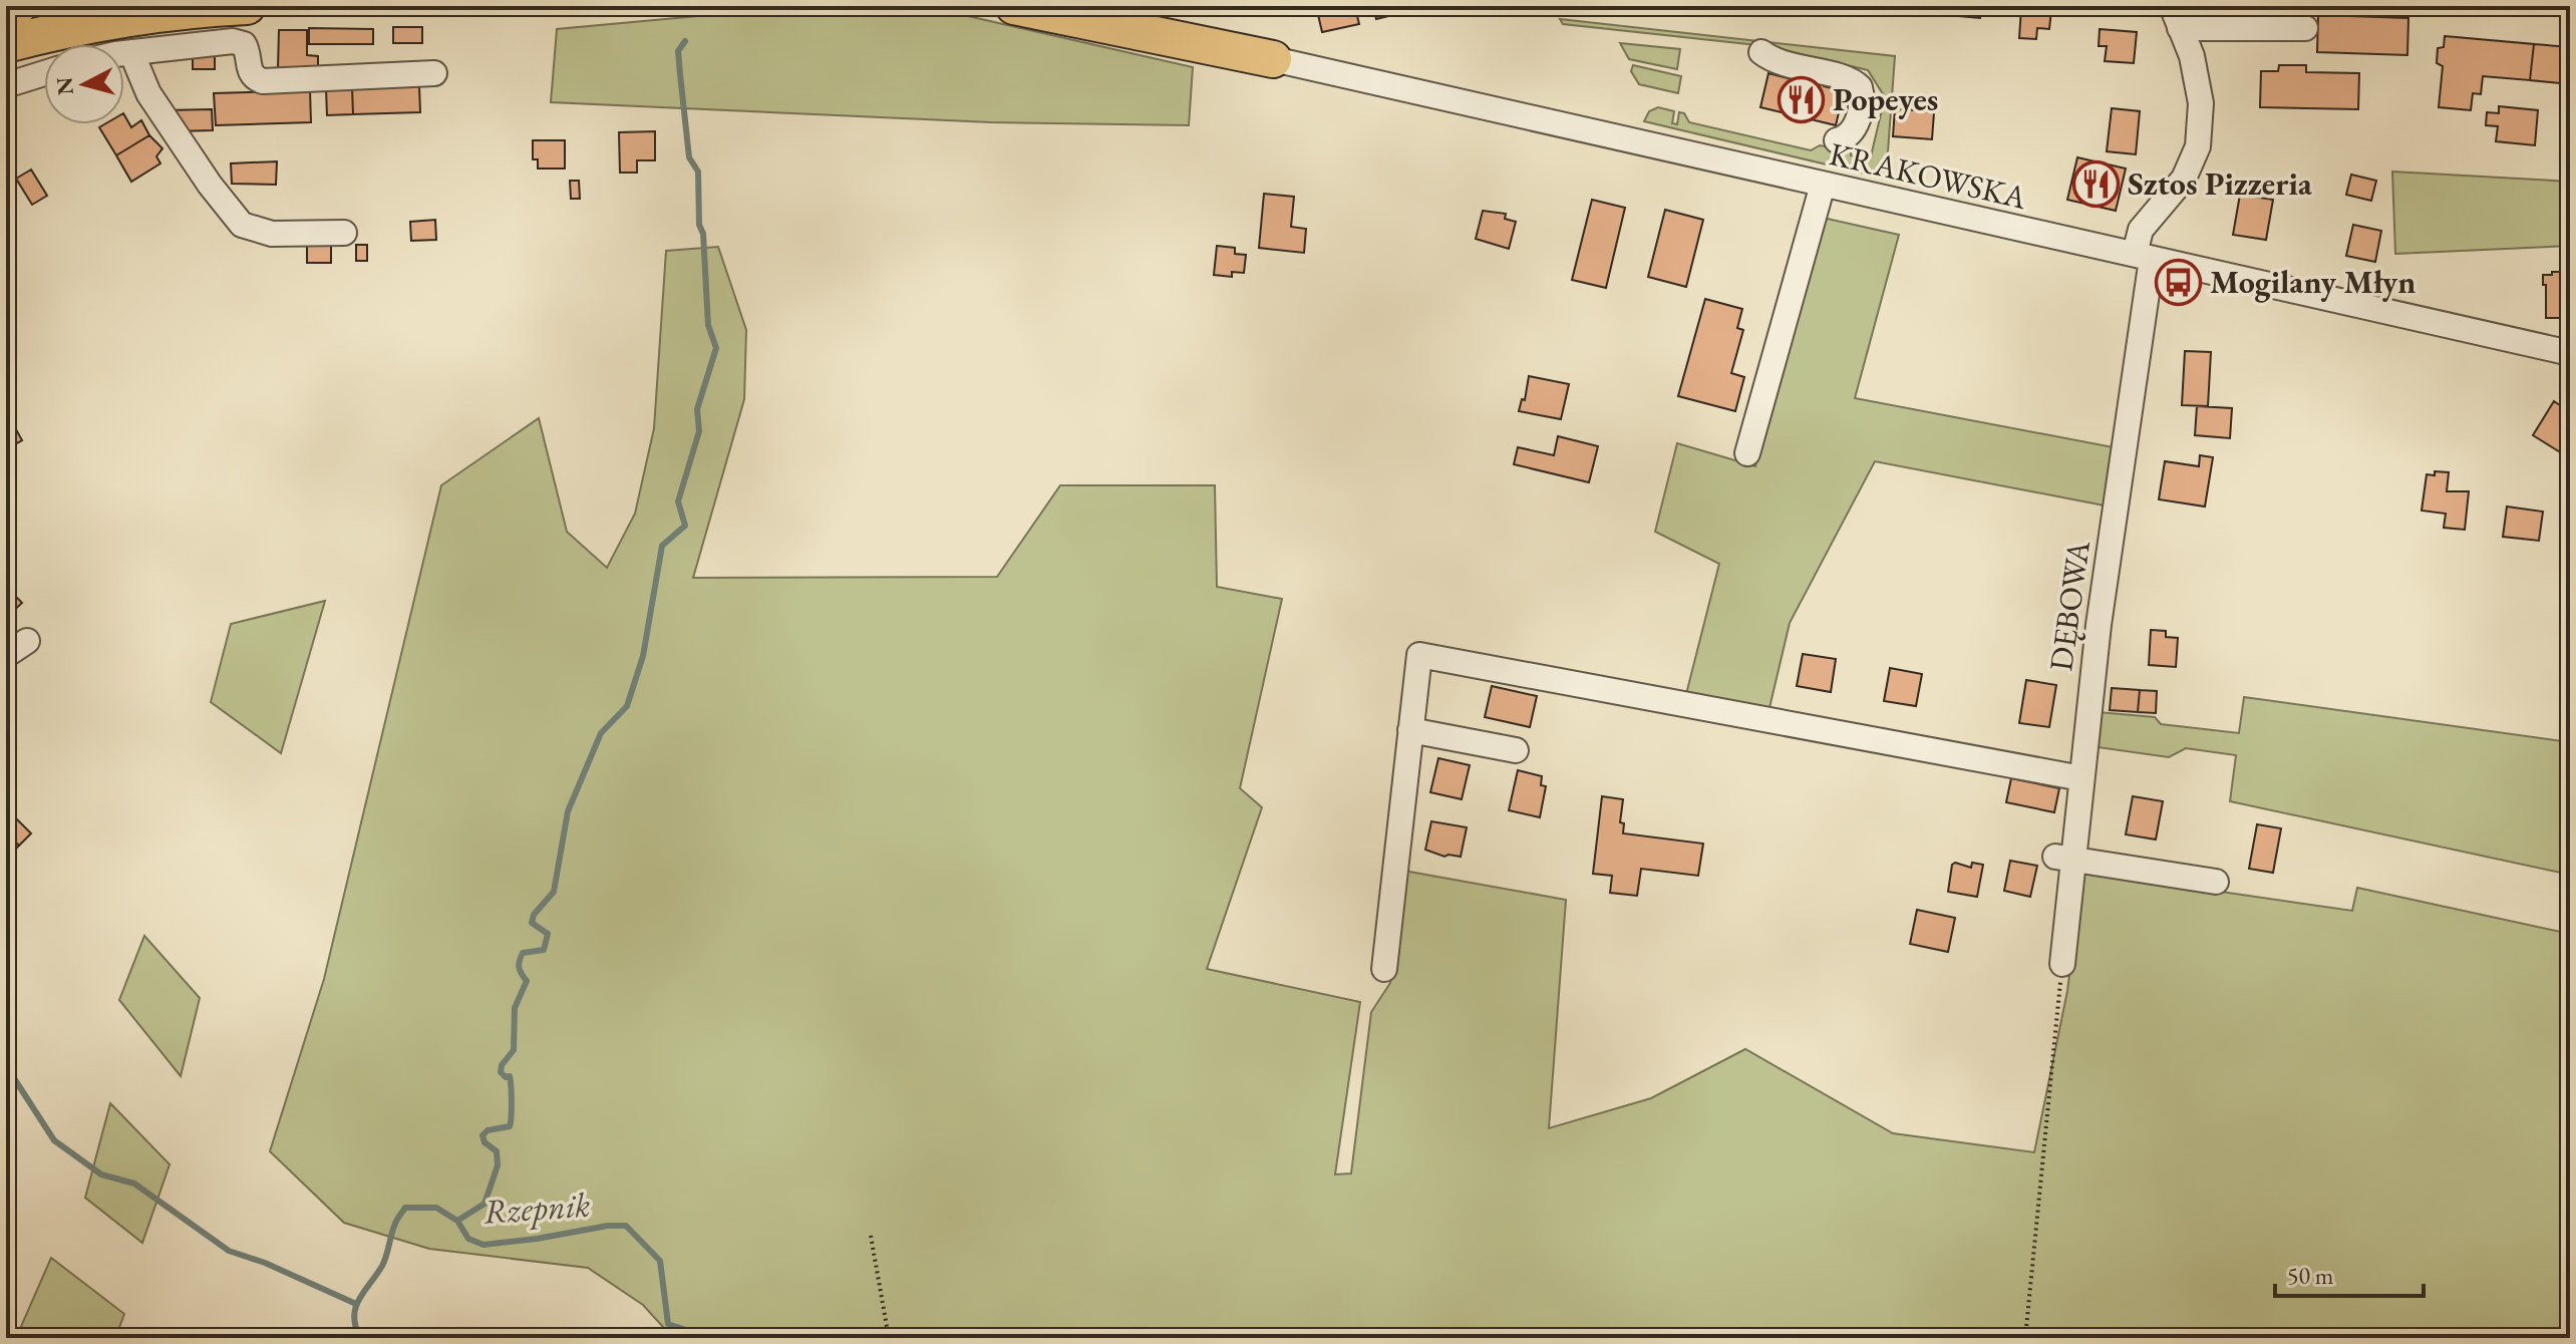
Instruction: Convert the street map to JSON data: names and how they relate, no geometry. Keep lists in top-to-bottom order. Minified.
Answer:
{"streets":{"street":["KRAKOWSKA","DĘBOWA"]},"crossings":[["KRAKOWSKA","DĘBOWA"]],"water":["Rzepnik"],"places":{"restaurant":["Popeyes","Sztos Pizzeria"],"bus stop":["Mogilany Młyn"]},"scale_bar":"50 m","north":"left"}
